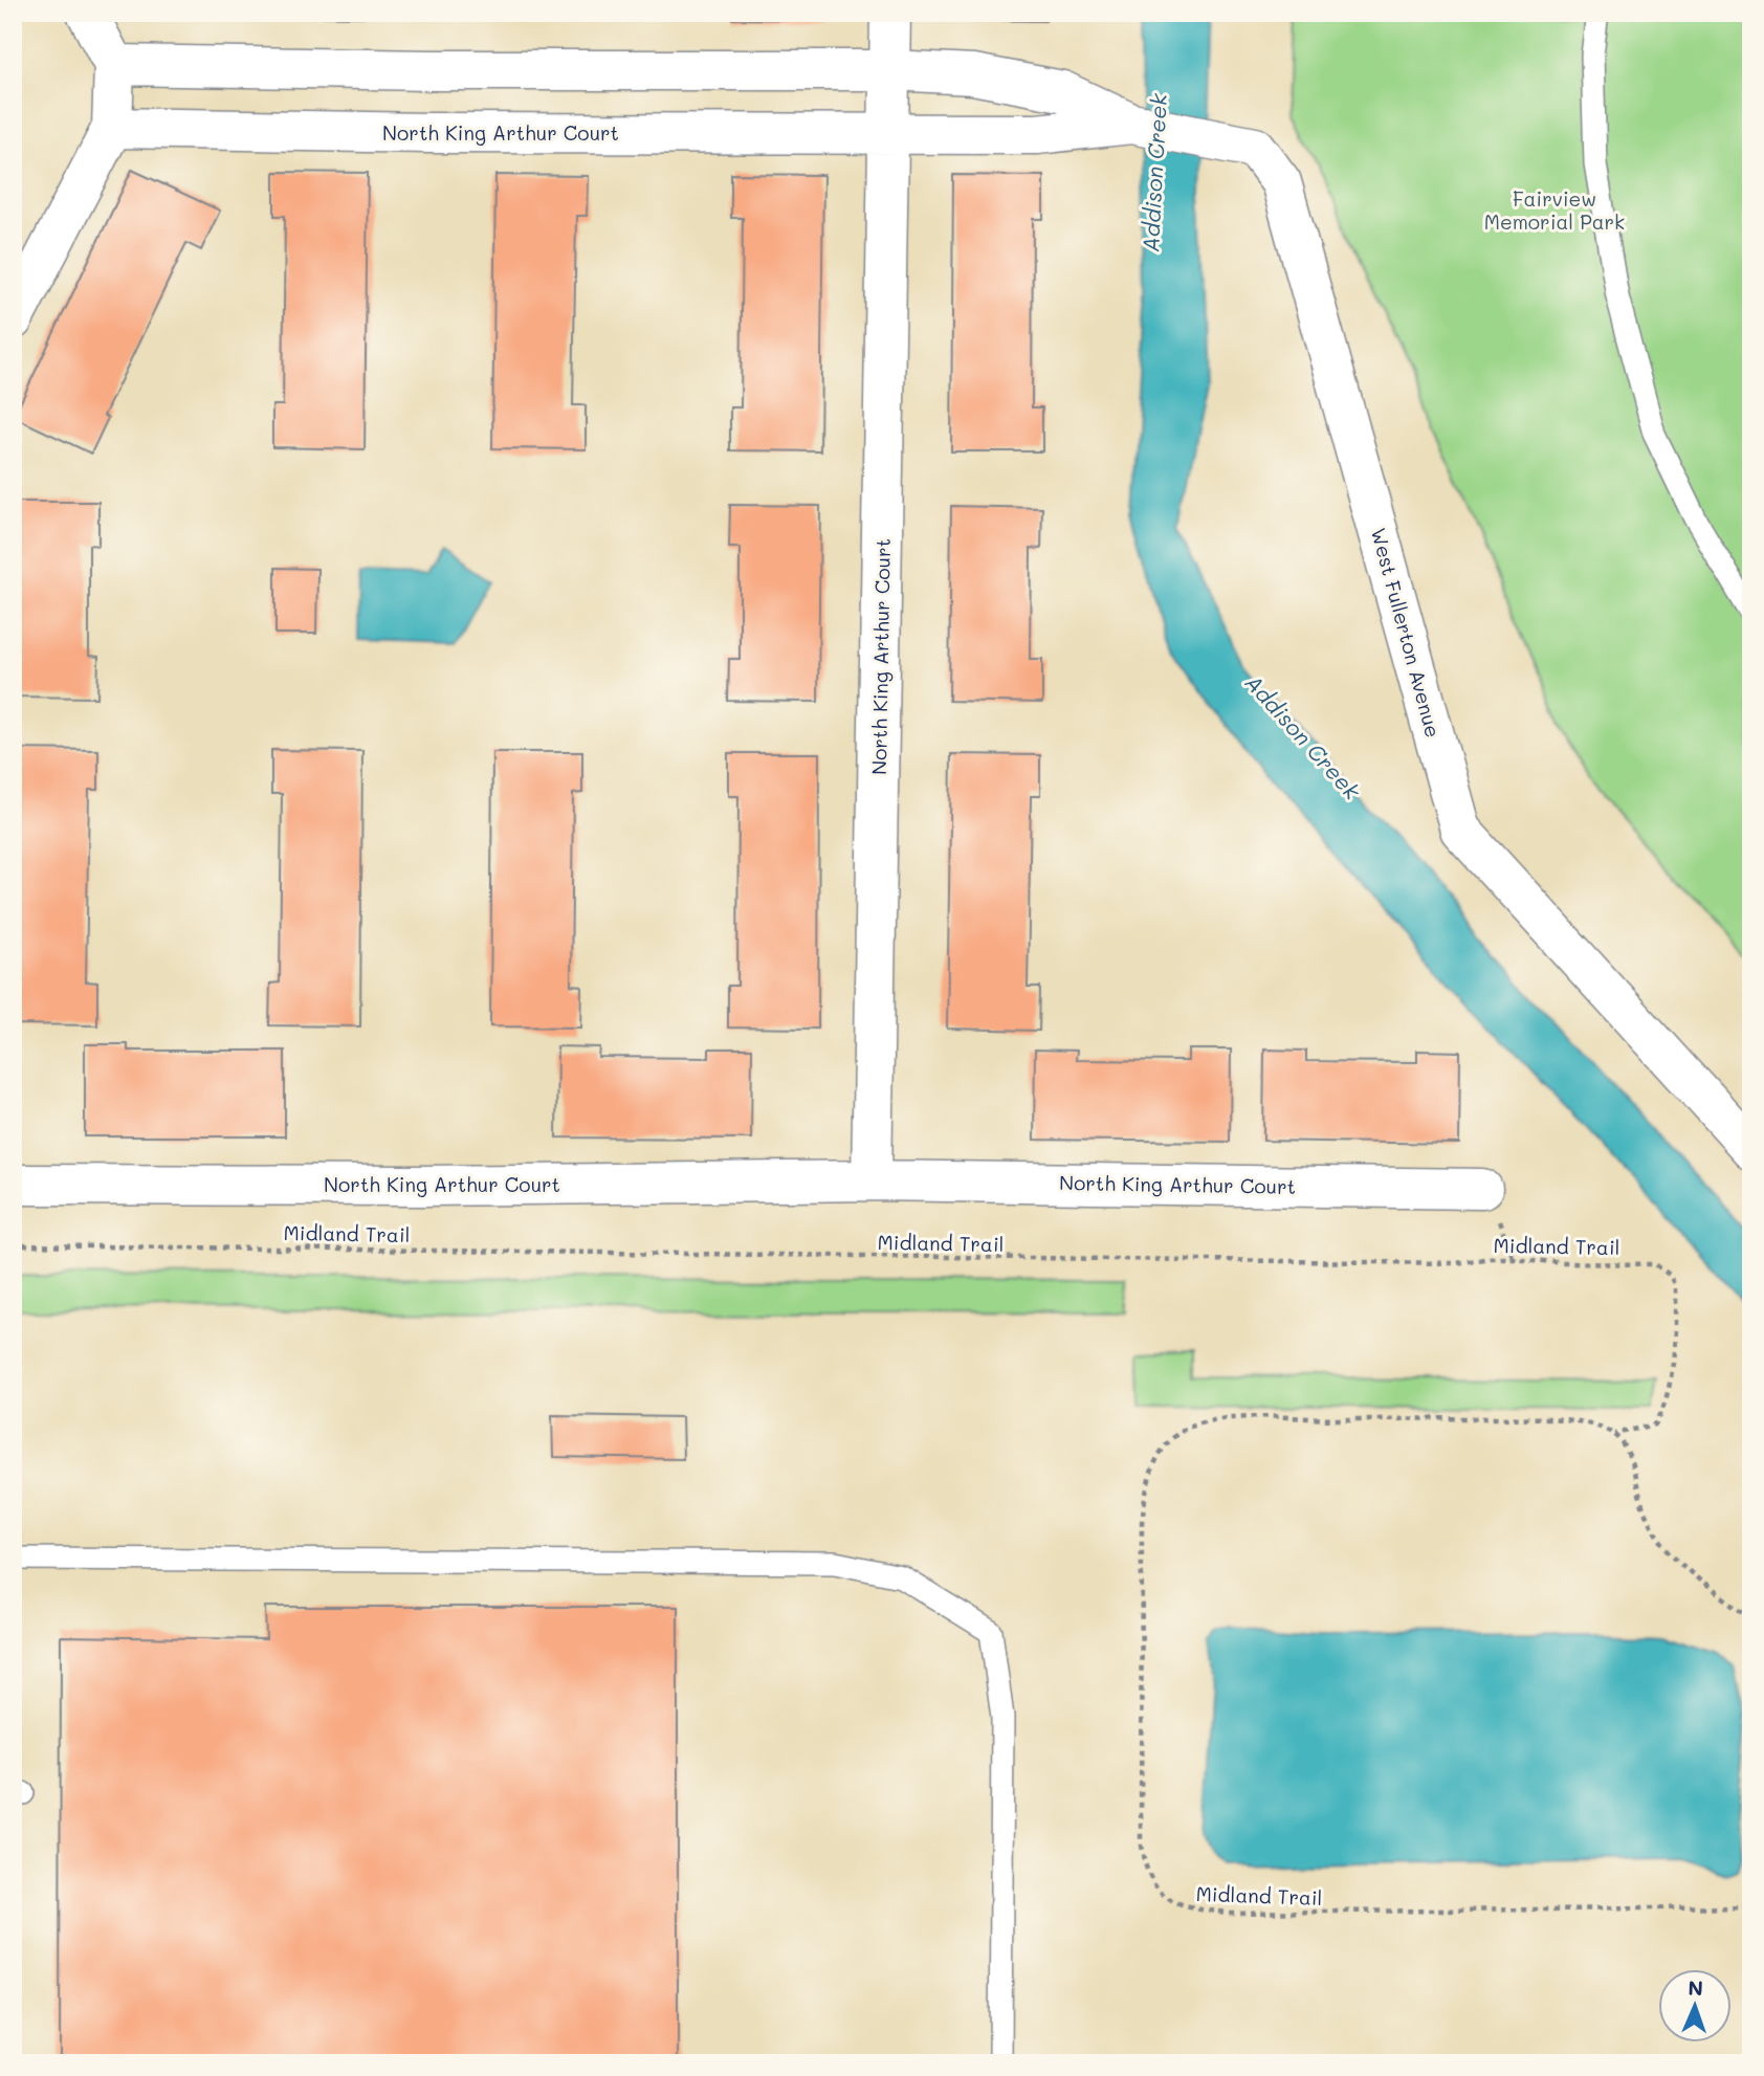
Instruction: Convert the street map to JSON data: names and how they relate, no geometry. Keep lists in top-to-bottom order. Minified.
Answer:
{"streets":{"street":["North King Arthur Court","West Fullerton Avenue"],"path":["Midland Trail"]},"crossings":[["North King Arthur Court","West Fullerton Avenue"]],"water":["Addison Creek"],"parks":["Fairview Memorial Park"],"north":"top"}
